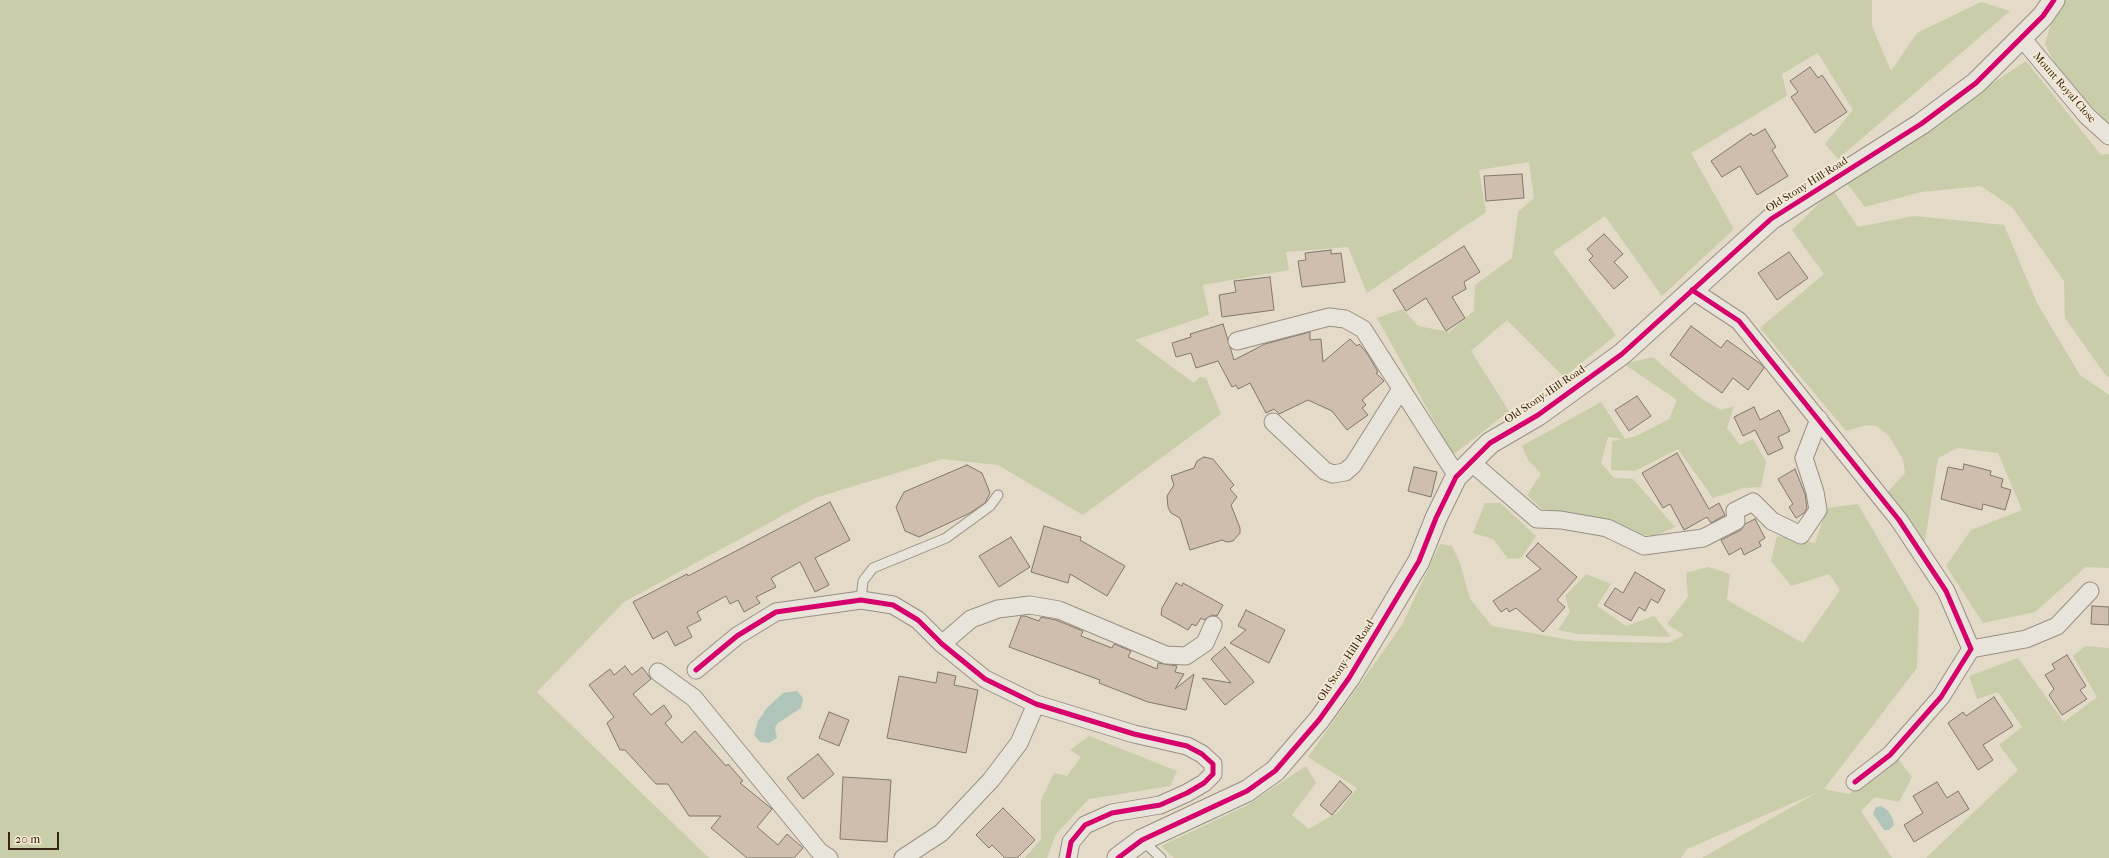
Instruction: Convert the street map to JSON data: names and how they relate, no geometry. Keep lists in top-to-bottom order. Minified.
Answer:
{"streets":{"street":["Mount Royal Close","Old Stony Hill Road"]},"crossings":[["Mount Royal Close","Old Stony Hill Road"]],"scale_bar":"20 m"}
